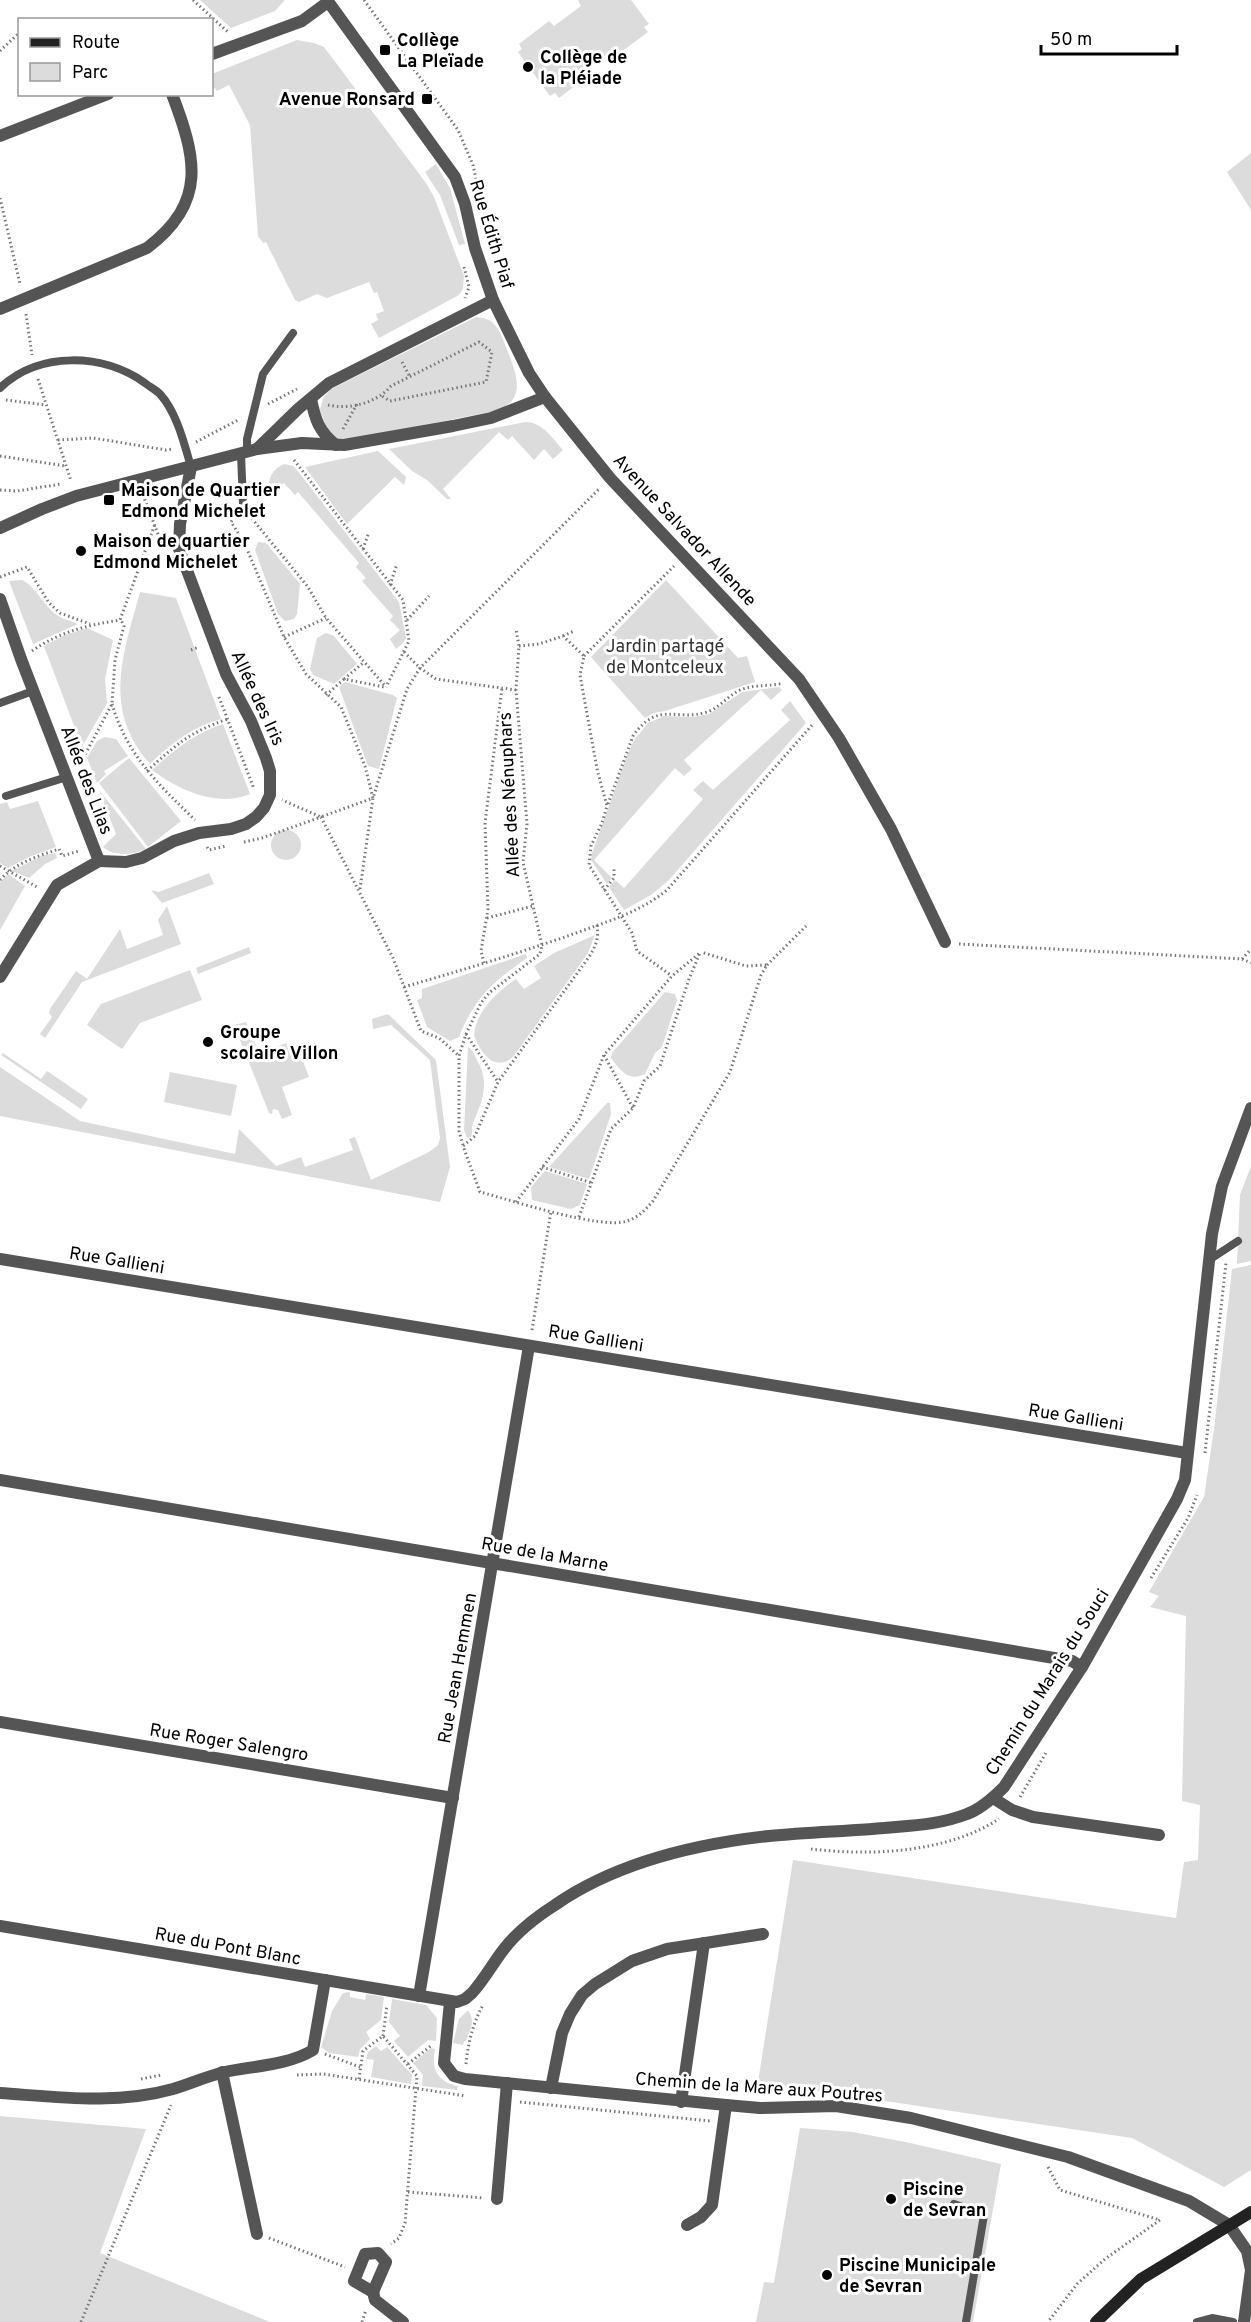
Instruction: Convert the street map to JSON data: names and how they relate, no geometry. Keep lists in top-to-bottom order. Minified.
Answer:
{"streets":{"street":["Rue Édith Piaf","Avenue Salvador Allende","Allée des Iris","Allée des Lilas","Rue Gallieni","Rue de la Marne","Rue Jean Hemmen","Chemin du Marais du Souci","Rue Roger Salengro","Rue du Pont Blanc","Chemin de la Mare aux Poutres"],"path":["Allée des Nénuphars"]},"crossings":[["Rue Édith Piaf","Avenue Salvador Allende"],["Allée des Iris","Allée des Lilas"],["Rue Gallieni","Rue Jean Hemmen"],["Rue Gallieni","Chemin du Marais du Souci"],["Rue de la Marne","Rue Jean Hemmen"],["Rue de la Marne","Chemin du Marais du Souci"],["Rue Jean Hemmen","Rue Roger Salengro"],["Rue Jean Hemmen","Rue du Pont Blanc"],["Chemin du Marais du Souci","Rue du Pont Blanc"]],"parks":["Jardin partagé de Montceleux"],"places":{"transit":["Collège La Pleïade","Avenue Ronsard","Maison de Quartier Edmond Michelet"],"other":["Collège de la Pléiade","Maison de quartier Edmond Michelet","Groupe scolaire Villon","Piscine de Sevran","Piscine Municipale de Sevran"]},"legend":["Route","Parc"],"scale_bar":"50 m"}
